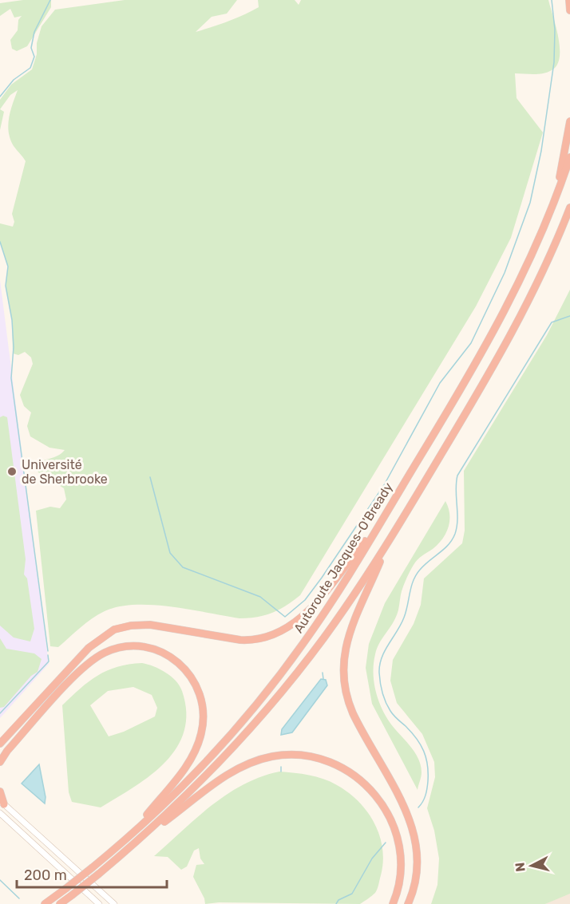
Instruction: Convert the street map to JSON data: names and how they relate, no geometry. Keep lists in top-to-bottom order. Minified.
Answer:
{"streets":{"highway":["Autoroute Jacques-O'Bready"]},"places":["Université de Sherbrooke"],"scale_bar":"200 m","north":"left"}
